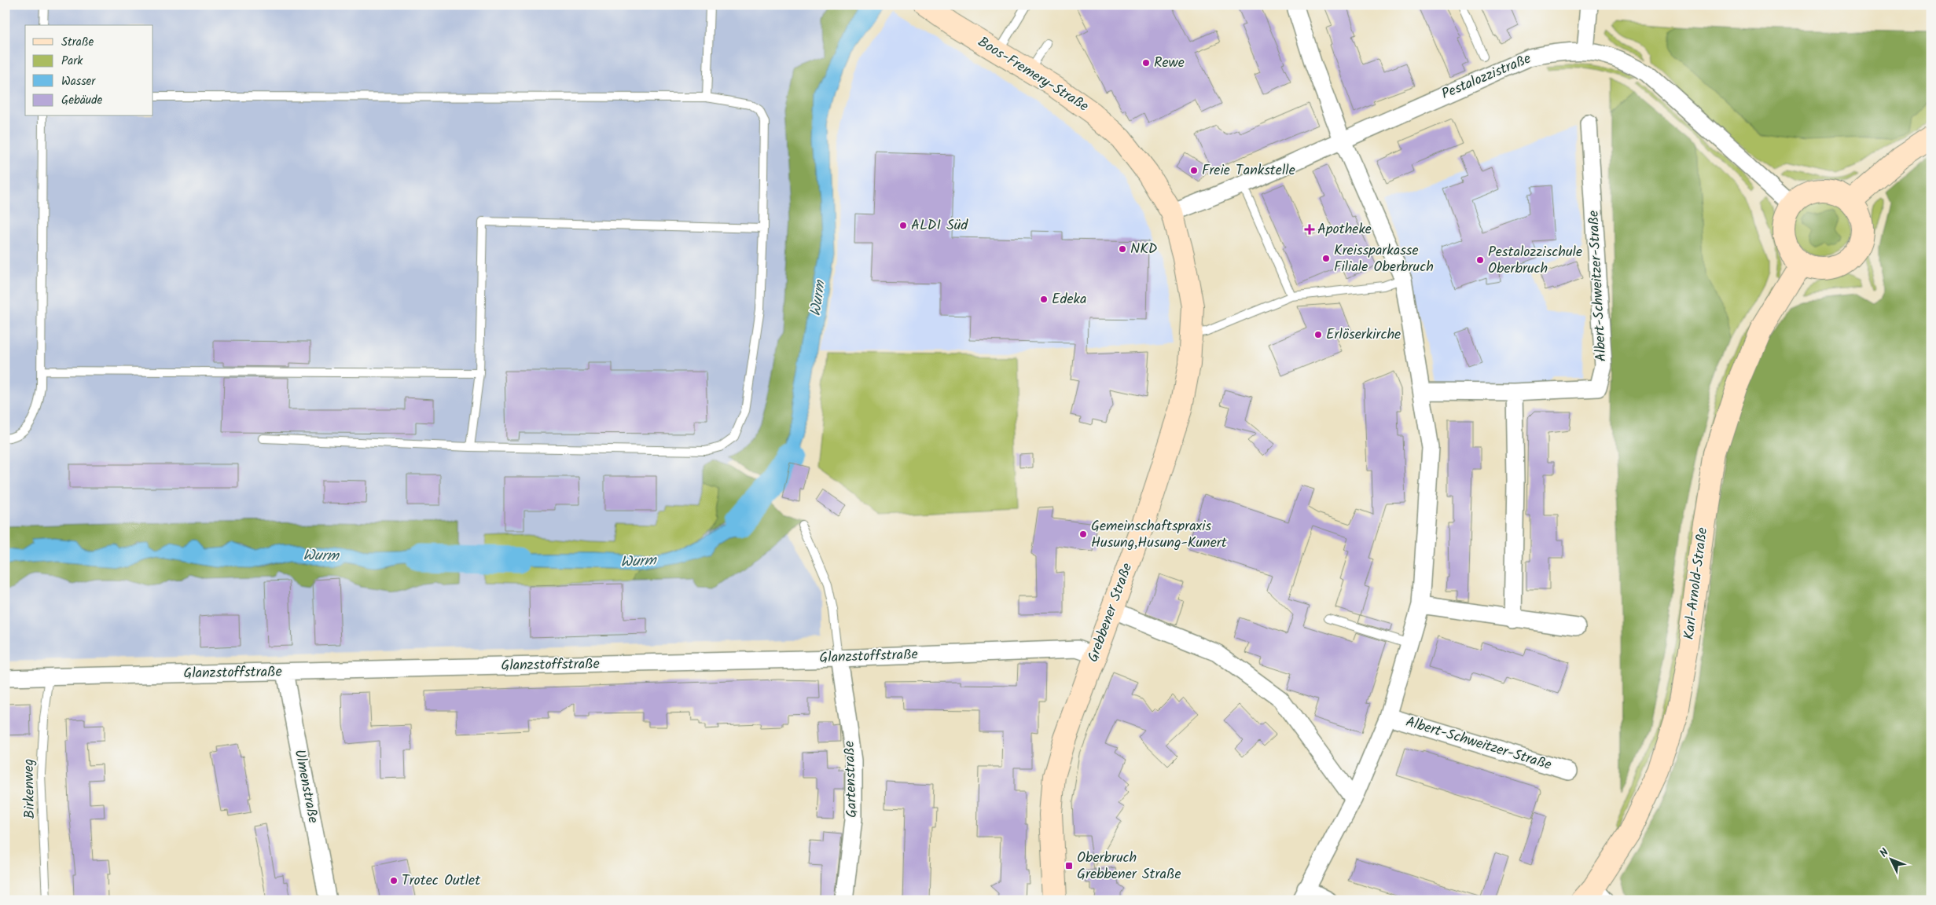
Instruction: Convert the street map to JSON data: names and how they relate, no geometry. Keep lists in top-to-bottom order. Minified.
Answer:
{"streets":{"street":["Boos-Fremery-Straße","Pestalozzistraße","Albert-Schweitzer-Straße","Karl-Arnold-Straße","Grebbener Straße","Glanzstoffstraße","Gartenstraße","Ulmenstraße"],"lane":["Birkenweg"]},"crossings":[["Boos-Fremery-Straße","Pestalozzistraße"],["Boos-Fremery-Straße","Grebbener Straße"],["Pestalozzistraße","Albert-Schweitzer-Straße"],["Pestalozzistraße","Karl-Arnold-Straße"],["Pestalozzistraße","Grebbener Straße"],["Grebbener Straße","Glanzstoffstraße"],["Glanzstoffstraße","Gartenstraße"],["Glanzstoffstraße","Ulmenstraße"],["Glanzstoffstraße","Birkenweg"]],"water":["Wurm"],"places":{"other":["Rewe","Freie Tankstelle","ALDI Süd","NKD","Kreissparkasse Filiale Oberbruch","Pestalozzischule Oberbruch","Edeka","Erlöserkirche","Gemeinschaftspraxis Husung,Husung-Kunert","Trotec Outlet"],"health":["Apotheke"],"transit":["Oberbruch Grebbener Straße"]},"legend":["Straße","Park","Wasser","Gebäude"],"north":"top left"}
